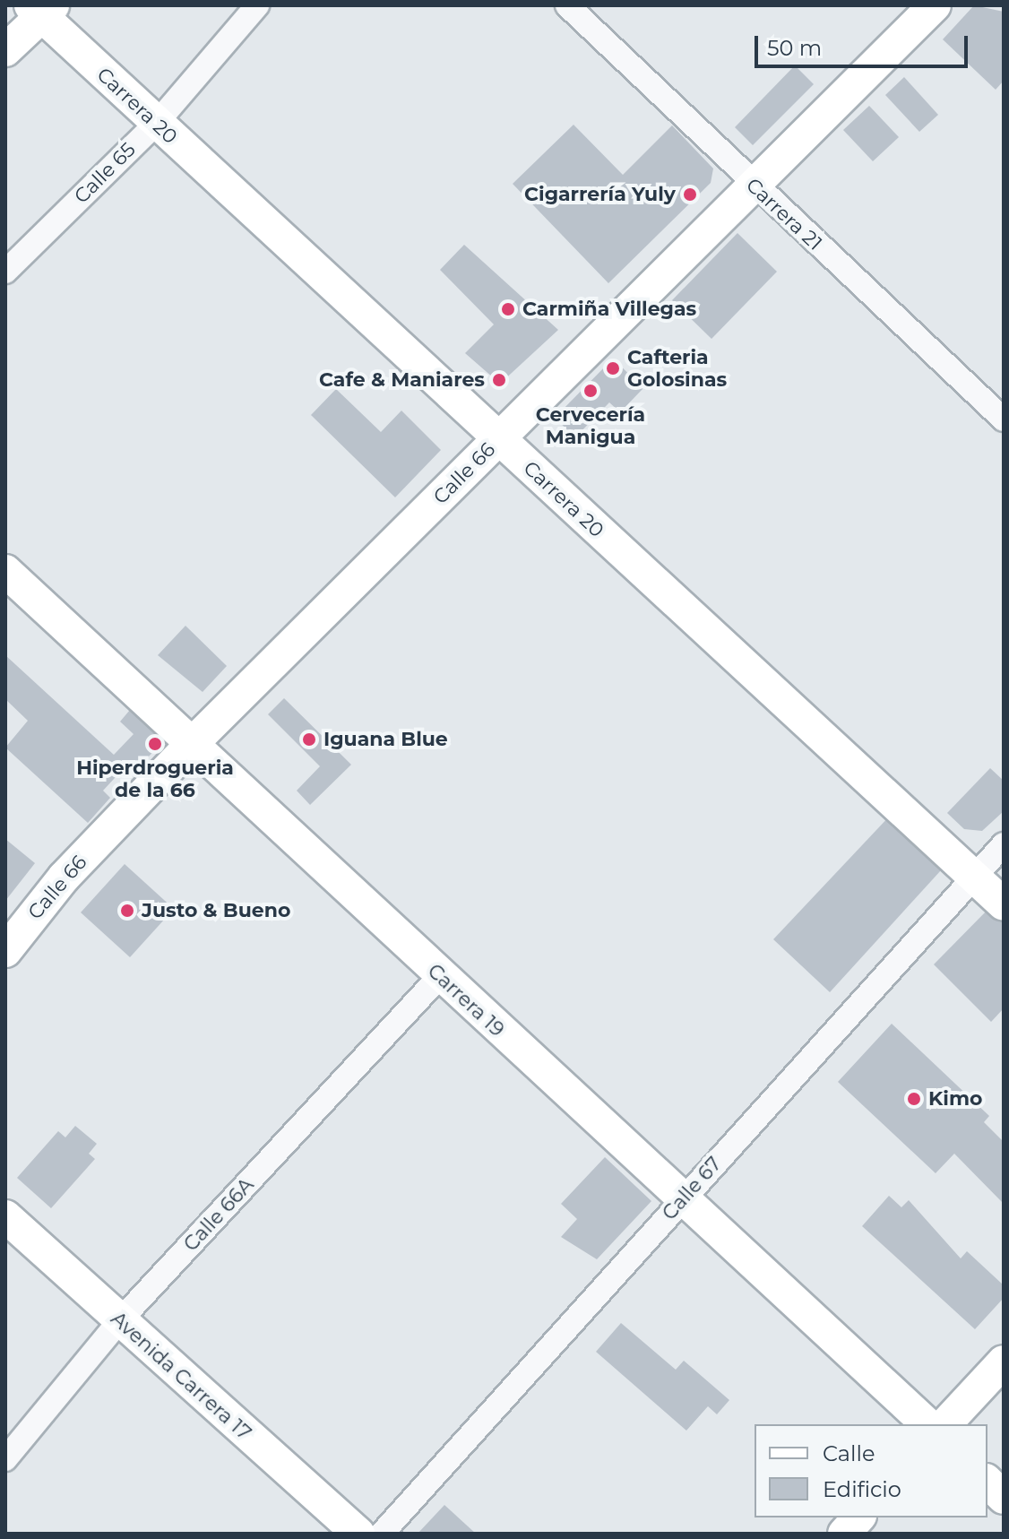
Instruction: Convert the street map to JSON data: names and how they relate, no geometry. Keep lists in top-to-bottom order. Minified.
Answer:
{"streets":{"street":["Carrera 20","Calle 65","Carrera 21","Calle 66","Carrera 19","Calle 67","Calle 66A","Avenida Carrera 17"]},"crossings":[["Carrera 20","Calle 65"],["Carrera 20","Calle 66"],["Carrera 20","Calle 67"],["Carrera 21","Calle 66"],["Calle 66","Carrera 19"],["Carrera 19","Calle 67"],["Carrera 19","Calle 66A"],["Calle 66A","Avenida Carrera 17"]],"places":["Cigarrería Yuly","Carmiña Villegas","Cafteria Golosinas","Cafe & Maniares","Cervecería Manigua","Iguana Blue","Hiperdrogueria de la 66","Justo & Bueno","Kimo"],"legend":["Calle","Edificio"],"scale_bar":"50 m"}
